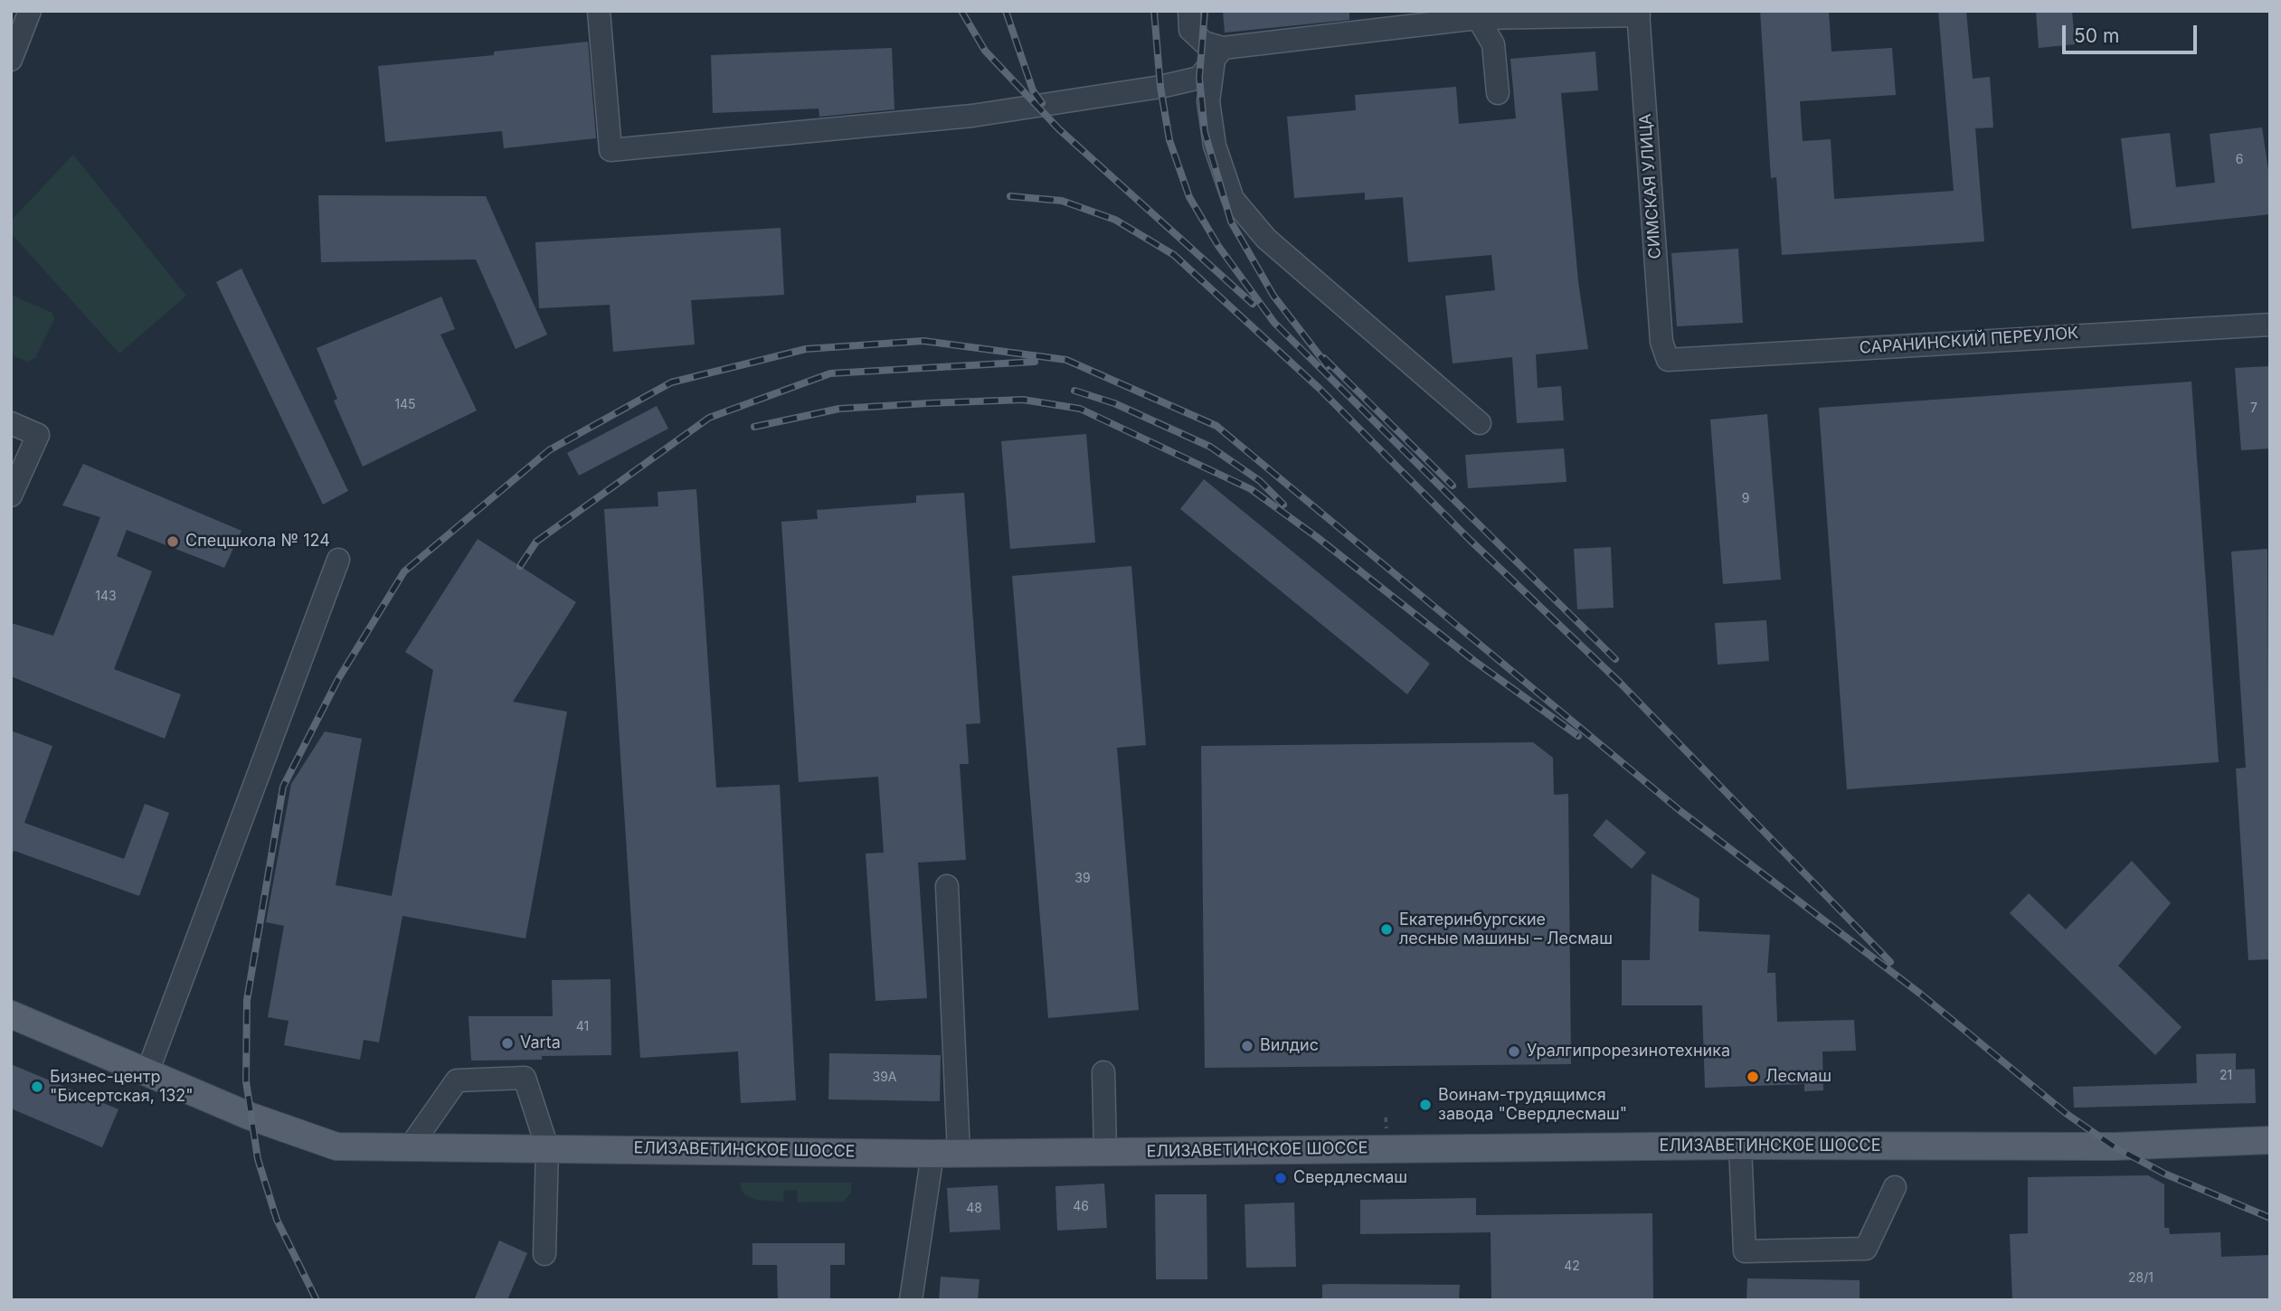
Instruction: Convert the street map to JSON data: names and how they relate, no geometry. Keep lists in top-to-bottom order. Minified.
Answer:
{"streets":{"main road":["ЕЛИЗАВЕТИНСКОЕ ШОССЕ"],"street":["СИМСКАЯ УЛИЦА","САРАНИНСКИЙ ПЕРЕУЛОК"]},"crossings":[["СИМСКАЯ УЛИЦА","САРАНИНСКИЙ ПЕРЕУЛОК"]],"places":["Спецшкола № 124","Екатеринбургские лесные машины – Лесмаш","Varta","Вилдис","Уралгипрорезинотехника","Лесмаш","Бизнес-центр \"Бисертская, 132\"","Воинам-трудящимся завода \"Свердлесмаш\"","Свердлесмаш"],"house_numbers":["6","145","7","9","143","39","41","21","39А","46","48","42","28/1"],"scale_bar":"50 m"}
